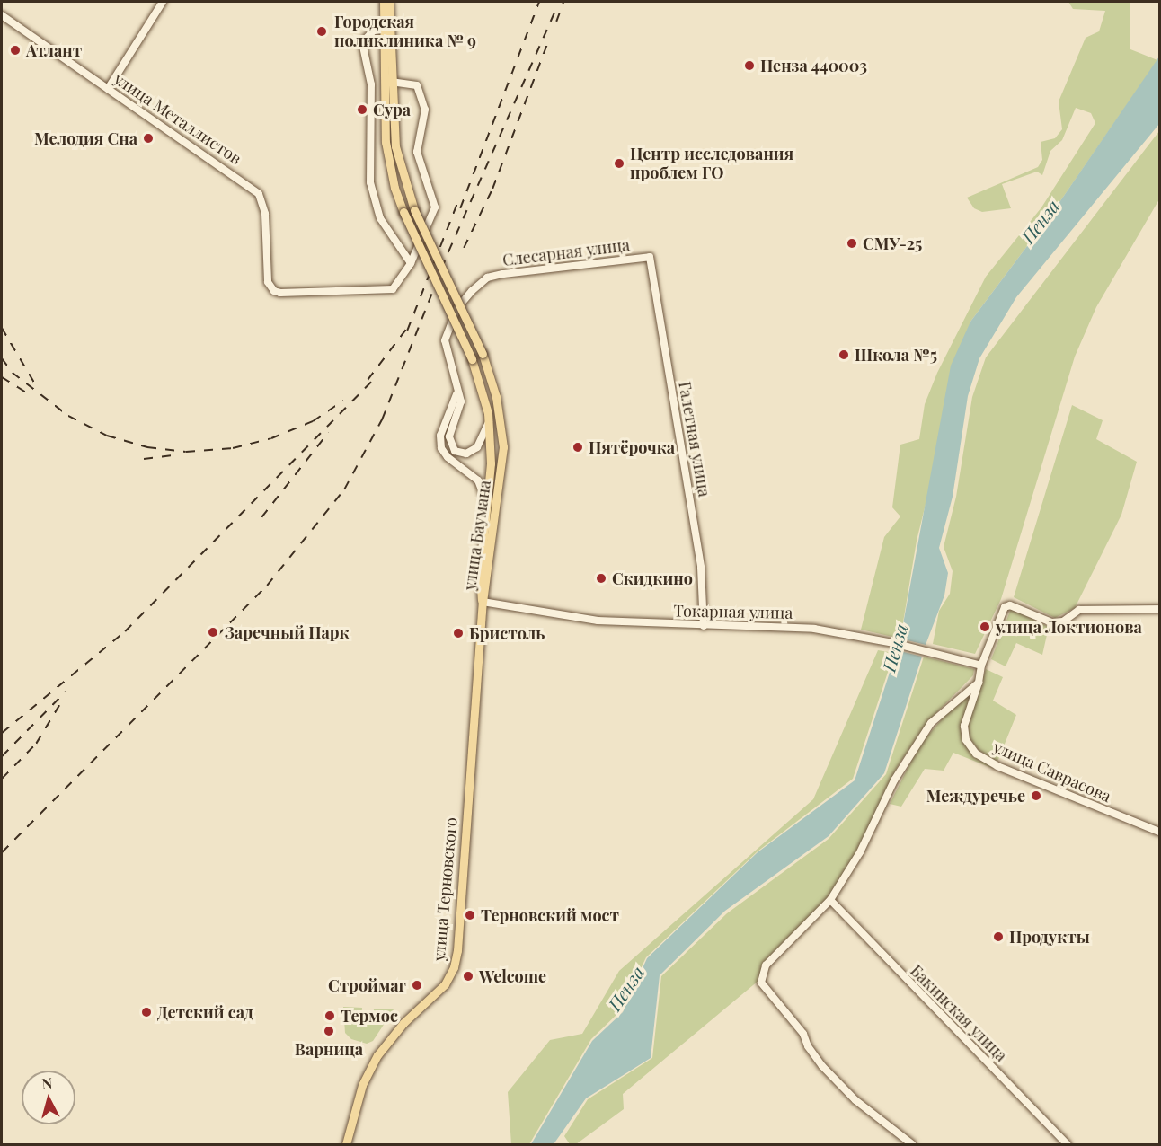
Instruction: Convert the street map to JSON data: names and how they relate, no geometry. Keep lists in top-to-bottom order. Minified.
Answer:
{"streets":{"main road":["улица Баумана","улица Терновского"],"street":["улица Металлистов","Слесарная улица","Галетная улица","Токарная улица","улица Саврасова","Бакинская улица"]},"crossings":[["Слесарная улица","Галетная улица"],["Галетная улица","Токарная улица"],["улица Баумана","Токарная улица"],["улица Баумана","улица Терновского"],["Токарная улица","улица Саврасова"],["Токарная улица","улица Терновского"]],"water":["Пенза"],"places":["Городская поликлиника № 9","Атлант","Пенза 440003","Сура","Мелодия Сна","Центр исследования проблем ГО","СМУ-25","Школа №5","Пятёрочка","Скидкино","улица Локтионова","Заречный Парк","Бристоль","Междуречье","Терновский мост","Продукты","Welcome","Строймаг","Детский сад","Термос","Варница"],"north":"top"}
